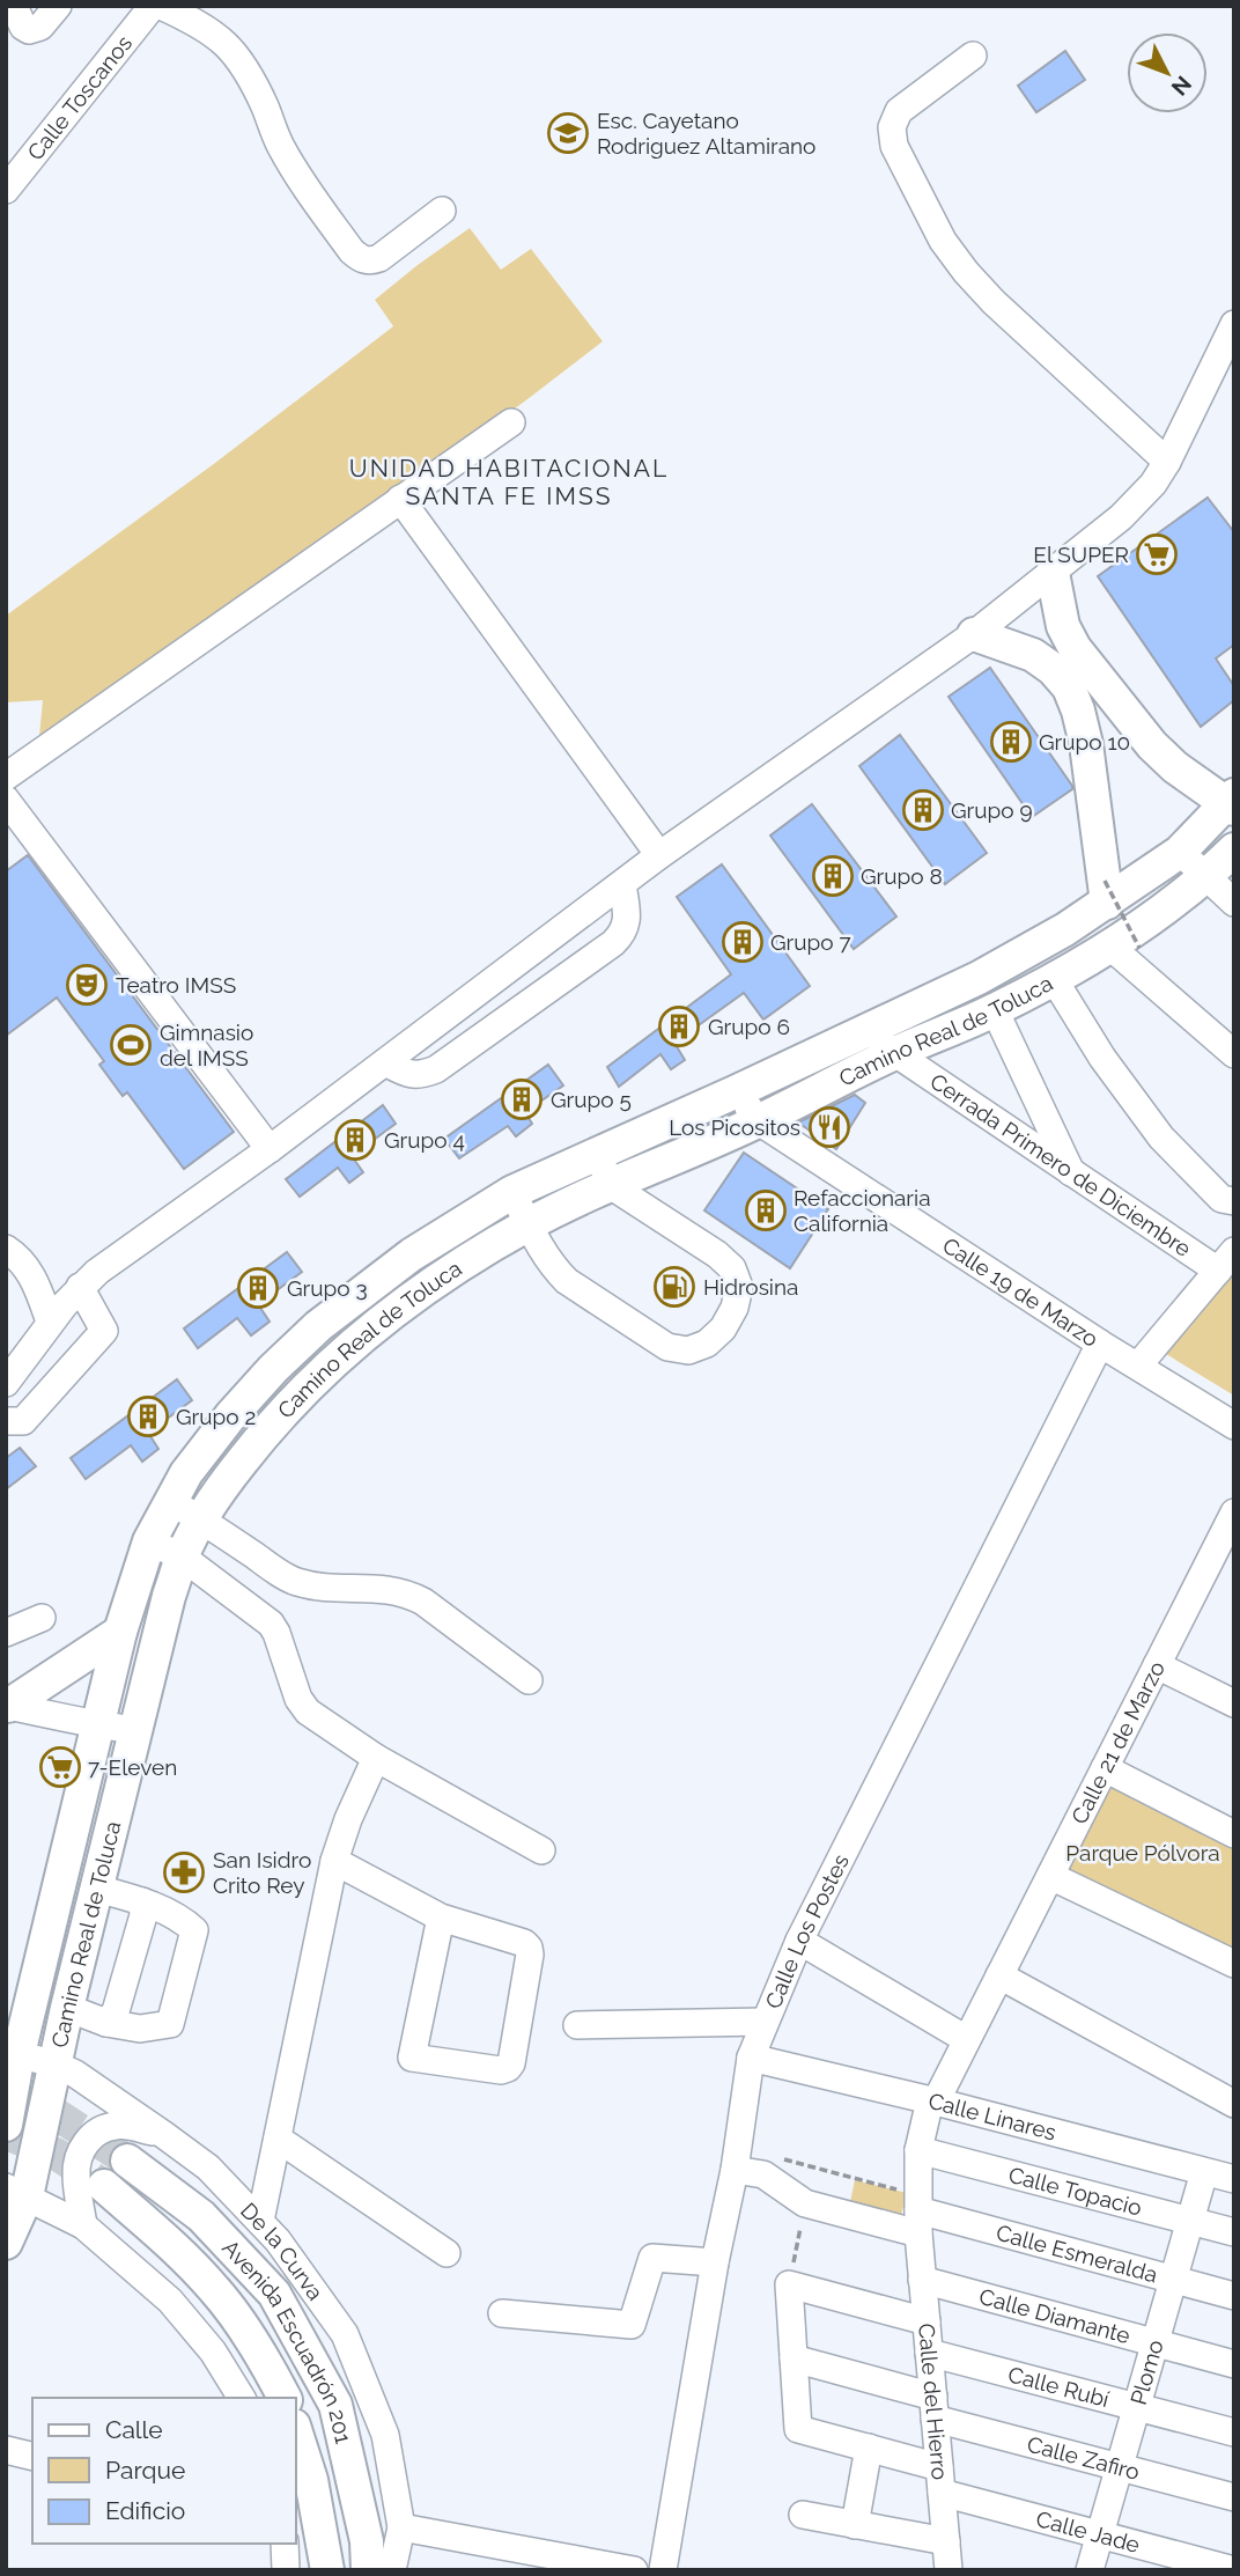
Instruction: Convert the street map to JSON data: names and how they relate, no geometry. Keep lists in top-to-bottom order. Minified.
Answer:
{"streets":{"main road":["Camino Real de Toluca","Avenida Escuadrón 201"],"street":["Calle Toscanos","Cerrada Primero de Diciembre","Calle 19 de Marzo","Calle 21 de Marzo","Calle Los Postes","Calle Linares","Calle Topacio","De la Curva","Calle Esmeralda","Calle Diamante","Plomo","Calle Rubí","Calle del Hierro","Calle Zafiro","Calle Jade"]},"crossings":[["Camino Real de Toluca","Cerrada Primero de Diciembre"],["Camino Real de Toluca","Calle 19 de Marzo"],["Camino Real de Toluca","De la Curva"],["Calle 19 de Marzo","Calle Los Postes"],["Calle 21 de Marzo","Calle Linares"],["Calle 21 de Marzo","Calle Topacio"],["Calle 21 de Marzo","Calle del Hierro"],["Calle Los Postes","Calle Linares"],["Calle Linares","Plomo"],["Calle Topacio","Plomo"],["Calle Topacio","Calle del Hierro"],["Calle Esmeralda","Plomo"],["Calle Esmeralda","Calle del Hierro"],["Calle Diamante","Plomo"],["Calle Diamante","Calle del Hierro"],["Plomo","Calle Rubí"],["Plomo","Calle Zafiro"],["Plomo","Calle Jade"],["Calle Rubí","Calle del Hierro"],["Calle del Hierro","Calle Zafiro"],["Calle del Hierro","Calle Jade"],["Calle Zafiro","Calle Jade"]],"districts":["UNIDAD HABITACIONAL SANTA FE IMSS"],"parks":["Parque Pólvora"],"places":{"school or university":["Esc. Cayetano Rodriguez Altamirano"],"supermarket":["El SUPER","7-Eleven"],"building":["Grupo 10","Grupo 9","Grupo 8","Grupo 7","Grupo 6","Grupo 5","Grupo 4","Refaccionaria California","Grupo 3","Grupo 2"],"theatre":["Teatro IMSS"],"sports":["Gimnasio del IMSS"],"restaurant":["Los Picositos"],"fuel station":["Hidrosina"],"pharmacy":["San Isidro Crito Rey"]},"legend":["Calle","Parque","Edificio"],"north":"bottom right"}
